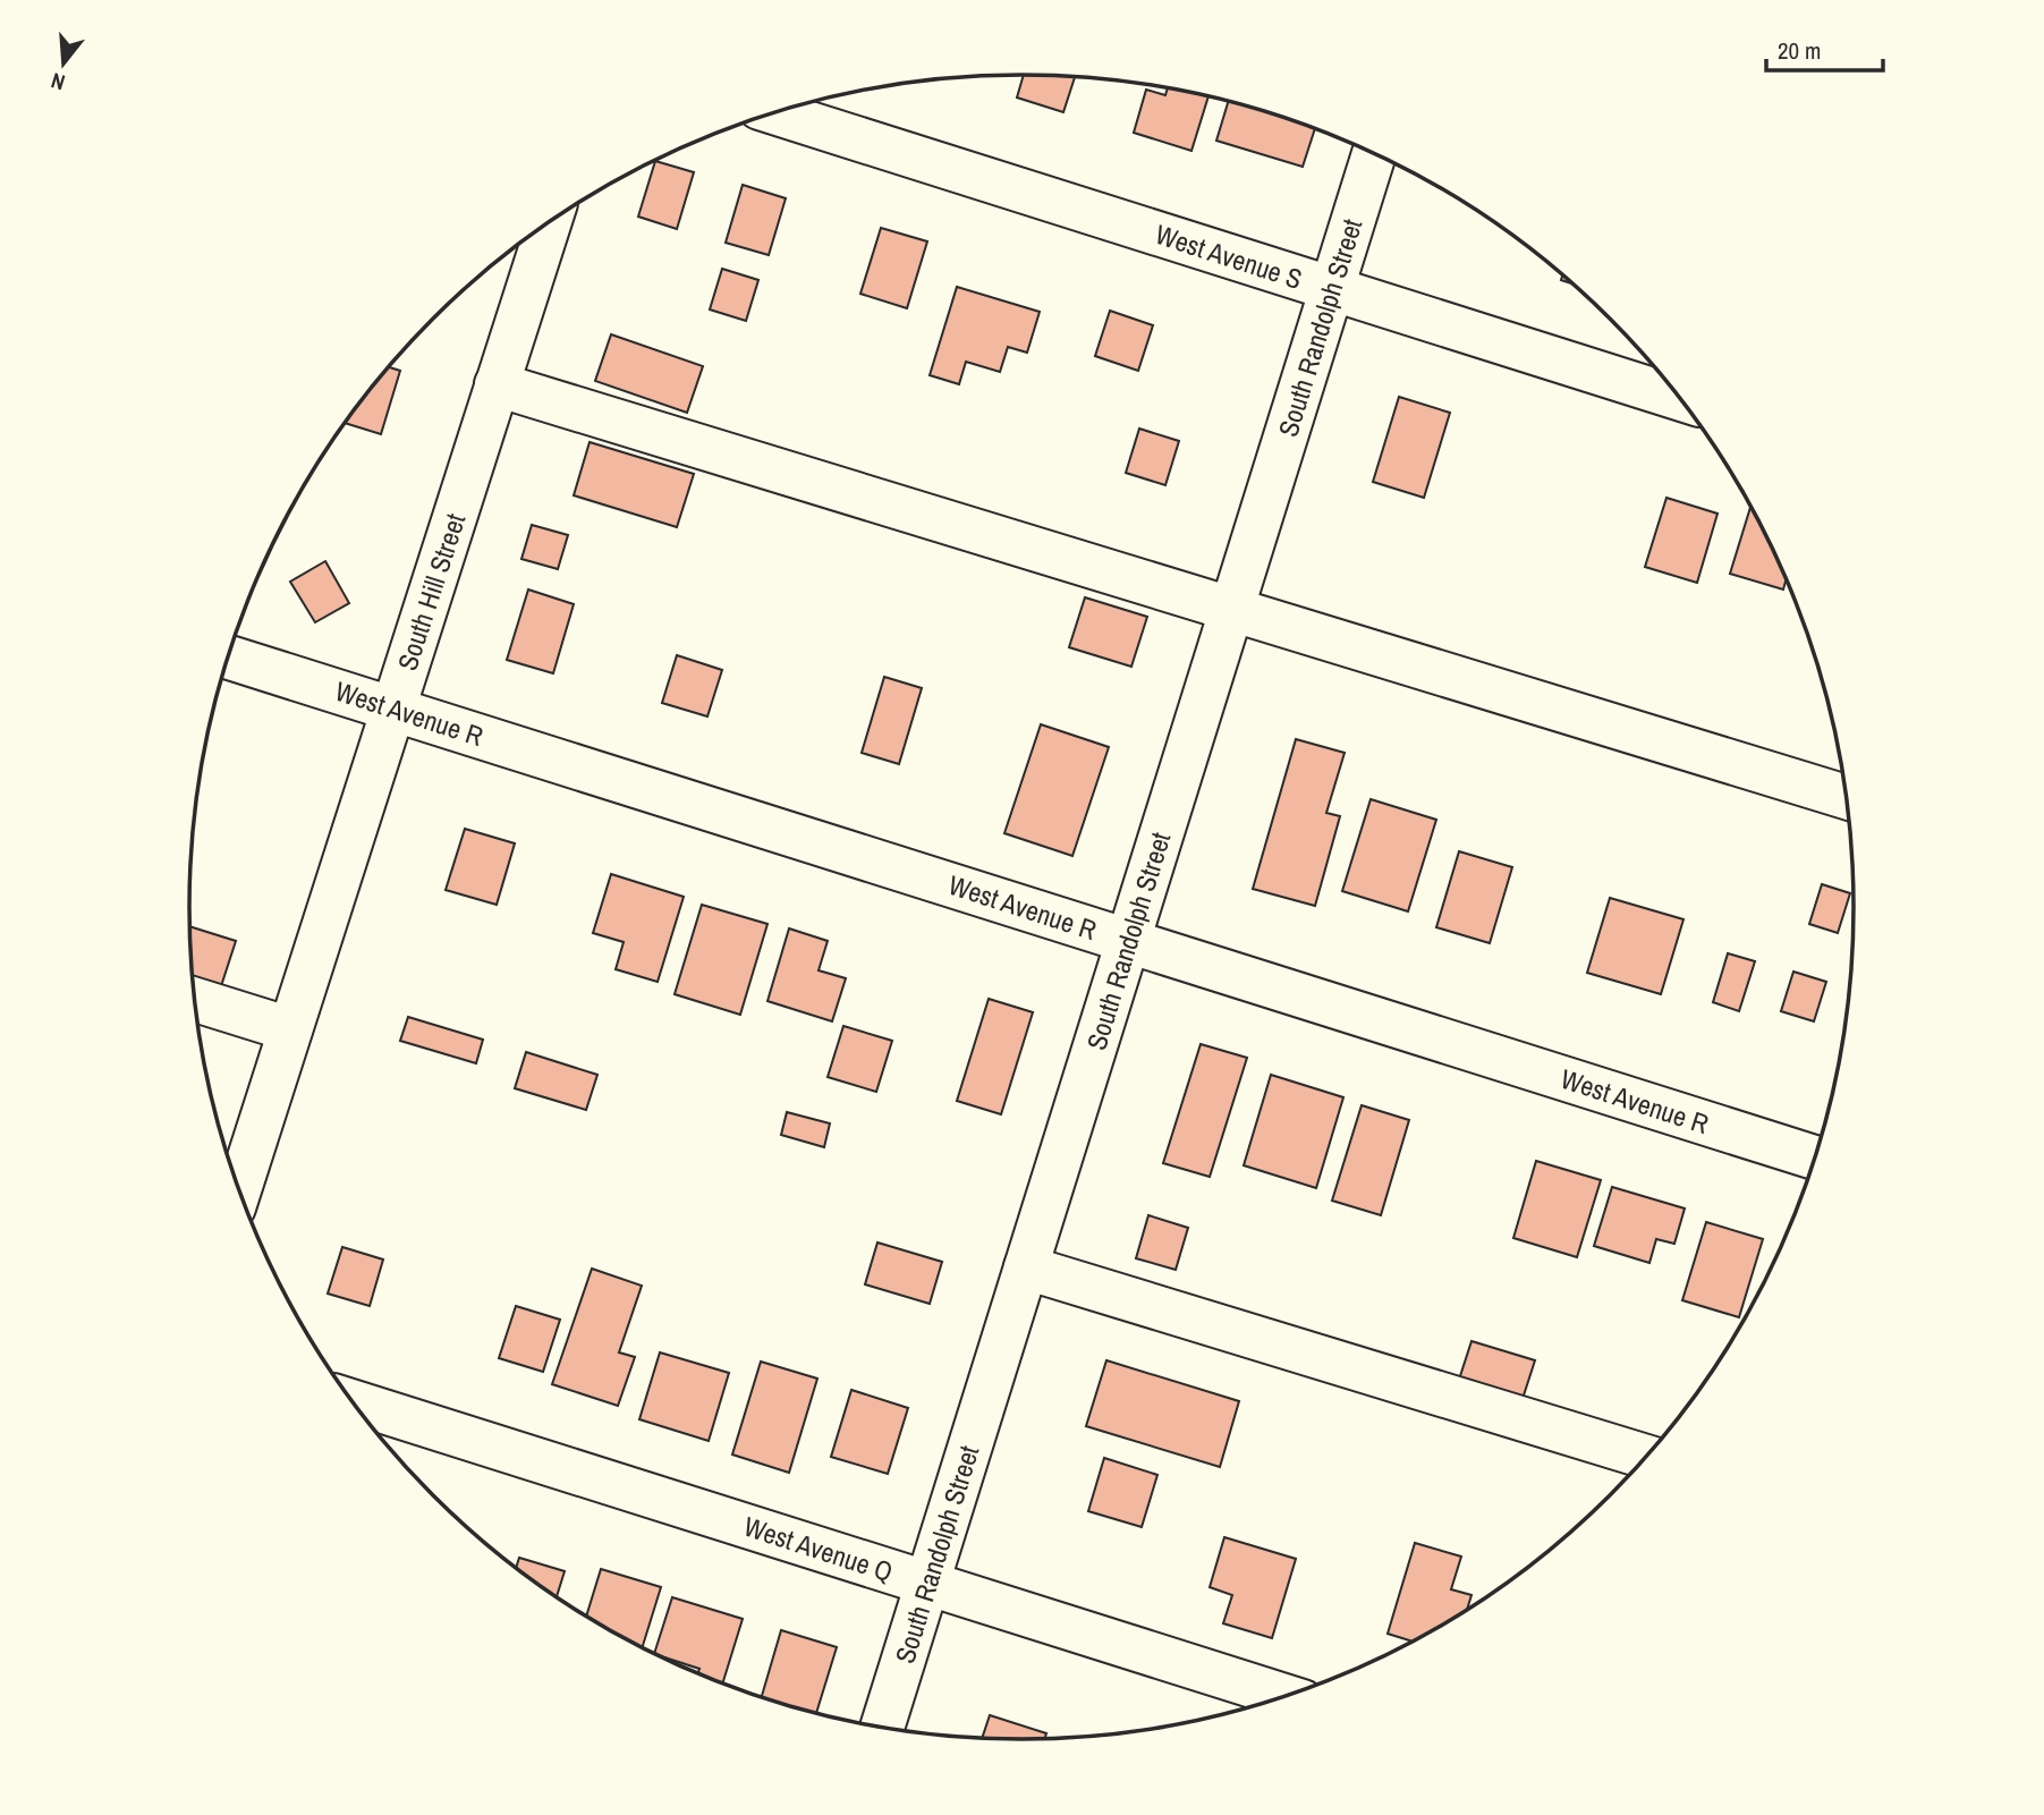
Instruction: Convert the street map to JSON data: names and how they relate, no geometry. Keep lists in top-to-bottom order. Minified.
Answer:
{"streets":{"street":["West Avenue S","South Randolph Street","South Hill Street","West Avenue R","West Avenue Q"]},"crossings":[["West Avenue S","South Randolph Street"],["South Randolph Street","West Avenue R"],["South Randolph Street","West Avenue Q"],["South Hill Street","West Avenue R"]],"scale_bar":"20 m","north":"bottom"}
